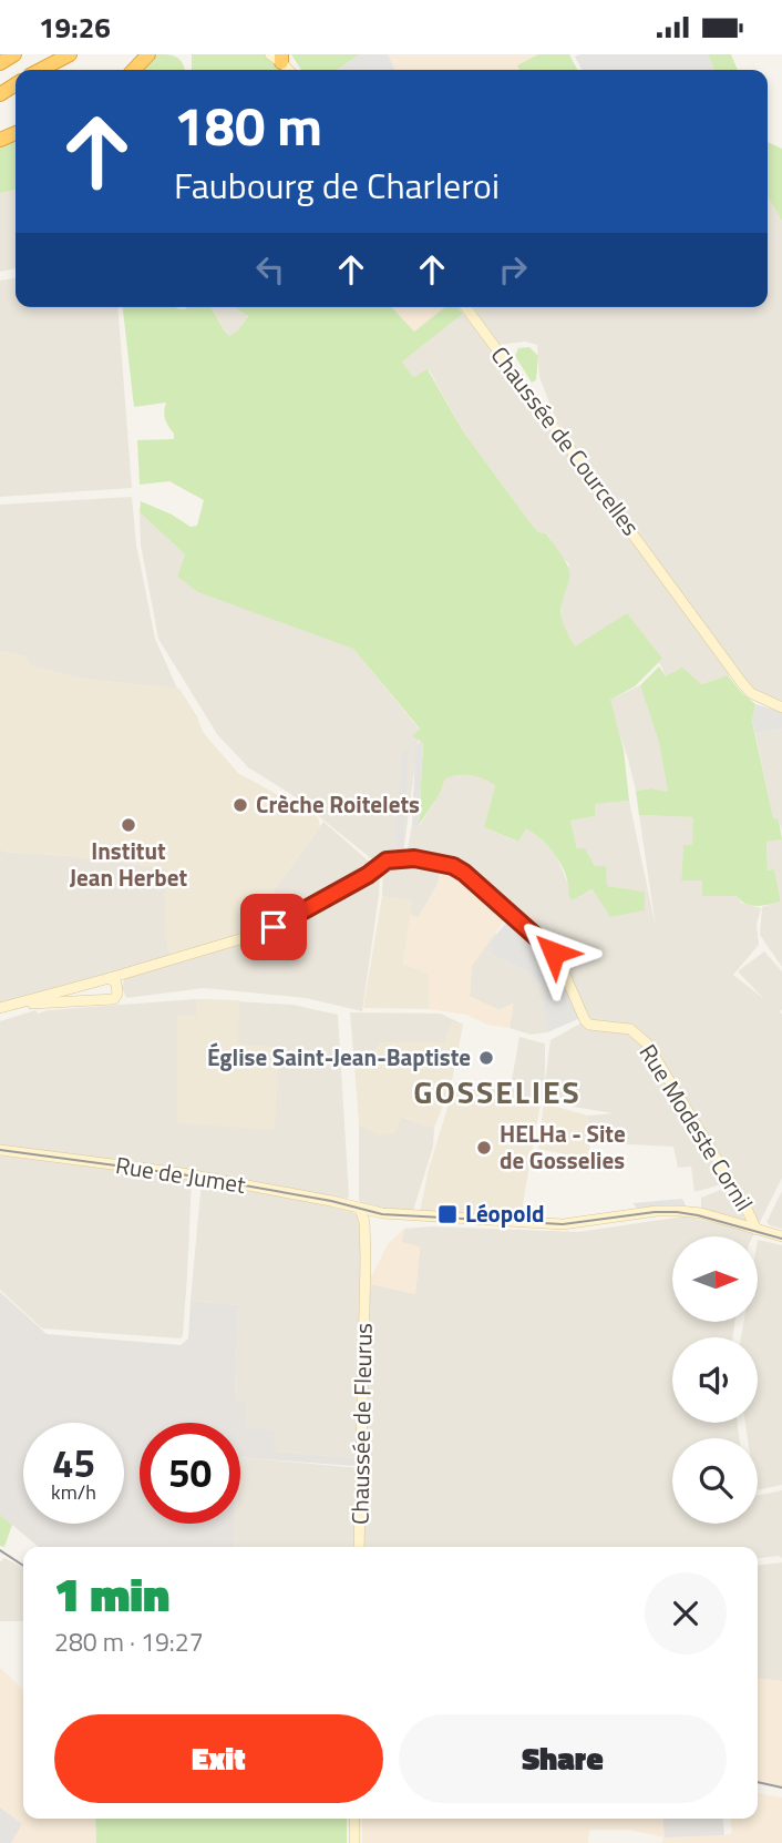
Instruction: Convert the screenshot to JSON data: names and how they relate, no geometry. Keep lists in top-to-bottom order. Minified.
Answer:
{"streets":{"main road":["Chaussée de Courcelles","Rue Modeste Cornil","Rue de Jumet","Chaussée de Fleurus"]},"crossings":[["Rue Modeste Cornil","Rue de Jumet"],["Rue de Jumet","Chaussée de Fleurus"]],"districts":["GOSSELIES"],"places":{"other":["Crèche Roitelets","Institut Jean Herbet","Église Saint-Jean-Baptiste","HELHa - Site de Gosselies"],"transit":["Léopold"]},"north":"right","page":{"status":"19:26","turn":["180 m","Faubourg de Charleroi"],"speed":"45 km/h","limit":"50","heading":["1 min","280 m · 19:27"],"buttons":["Exit","Share"]}}
